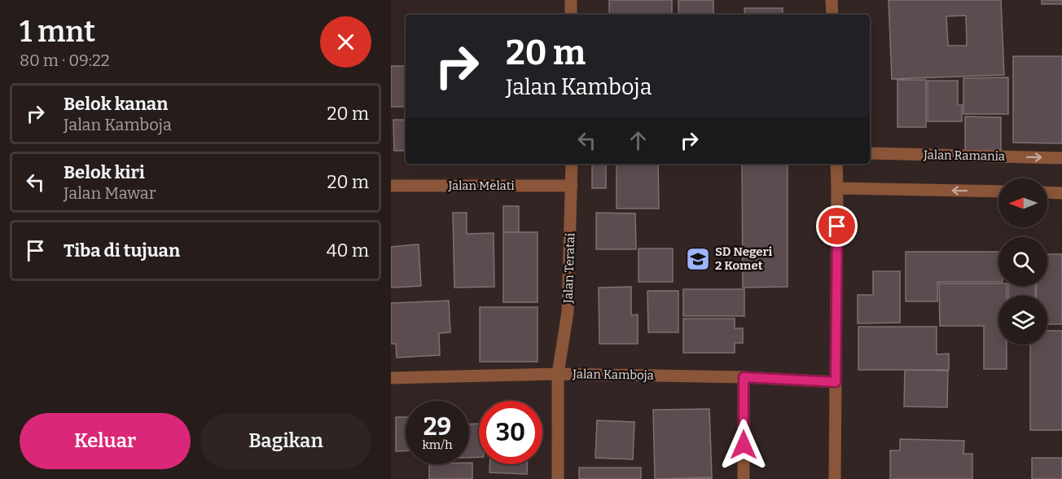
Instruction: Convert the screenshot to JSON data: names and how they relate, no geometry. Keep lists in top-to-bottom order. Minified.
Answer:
{"streets":{"street":["Jalan Ramania","Jalan Melati","Jalan Teratai","Jalan Kamboja"]},"crossings":[["Jalan Melati","Jalan Teratai"],["Jalan Teratai","Jalan Kamboja"]],"places":{"school or university":["SD Negeri 2 Komet"]},"north":"left","page":{"heading":["1 mnt","80 m · 09:22"],"turn":["20 m","Jalan Kamboja"],"list":[{"name":"Belok kanan","note":"Jalan Kamboja","value":"20 m"},{"name":"Belok kiri","note":"Jalan Mawar","value":"20 m"},{"name":"Tiba di tujuan","value":"40 m"}],"speed":"29 km/h","limit":"30","buttons":["Keluar","Bagikan"]}}
